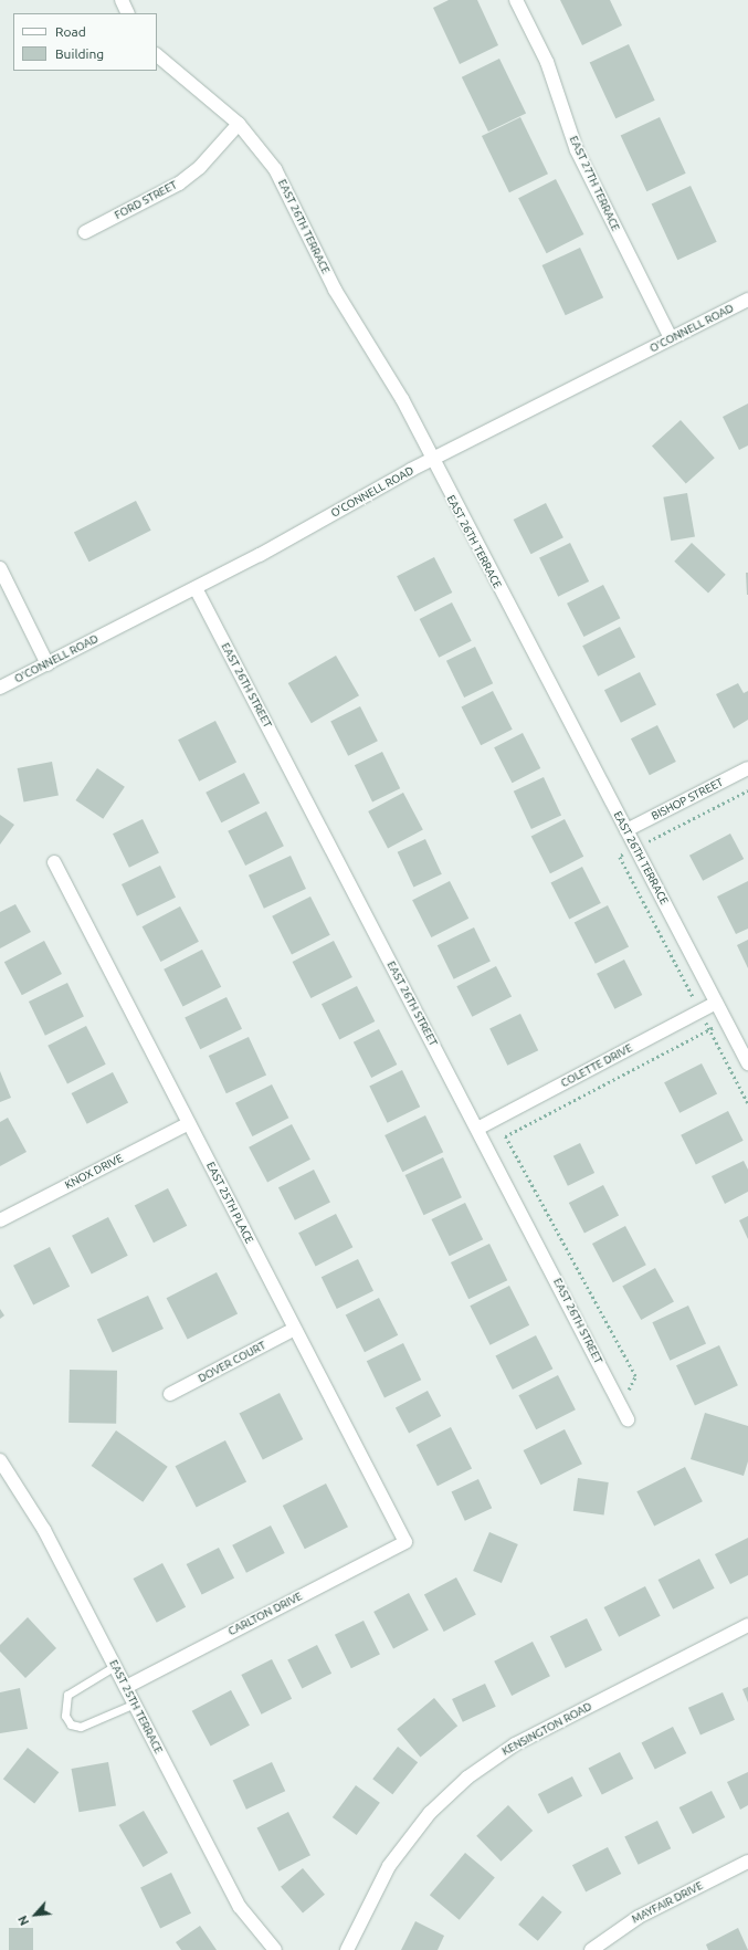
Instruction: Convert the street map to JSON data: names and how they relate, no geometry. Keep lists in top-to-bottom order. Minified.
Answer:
{"streets":{"street":["EAST 27TH TERRACE","FORD STREET","EAST 26TH TERRACE","O'CONNELL ROAD","EAST 26TH STREET","BISHOP STREET","COLETTE DRIVE","KNOX DRIVE","EAST 25TH PLACE","DOVER COURT","CARLTON DRIVE","EAST 25TH TERRACE","KENSINGTON ROAD","MAYFAIR DRIVE"]},"crossings":[["EAST 27TH TERRACE","O'CONNELL ROAD"],["FORD STREET","EAST 26TH TERRACE"],["EAST 26TH TERRACE","O'CONNELL ROAD"],["EAST 26TH TERRACE","BISHOP STREET"],["EAST 26TH TERRACE","COLETTE DRIVE"],["O'CONNELL ROAD","EAST 26TH STREET"],["EAST 26TH STREET","COLETTE DRIVE"],["KNOX DRIVE","EAST 25TH PLACE"],["EAST 25TH PLACE","DOVER COURT"],["EAST 25TH PLACE","CARLTON DRIVE"],["CARLTON DRIVE","EAST 25TH TERRACE"]],"legend":["Road","Building"],"north":"bottom left"}
